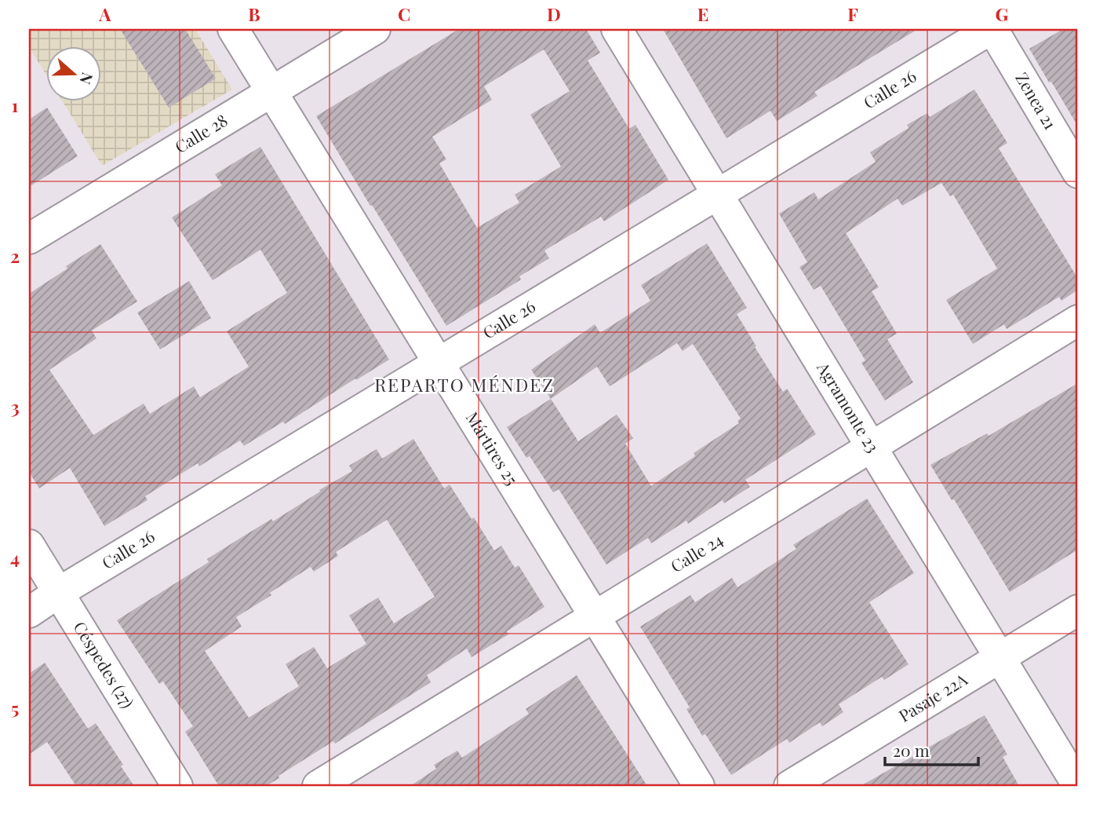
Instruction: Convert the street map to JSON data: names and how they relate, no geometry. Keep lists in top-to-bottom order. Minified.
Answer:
{"streets":{"street":["Calle 26","Zenea 21","Calle 28","Agramonte 23","Mártires 25","Calle 24","Céspedes (27)","Pasaje 22A"]},"crossings":[["Calle 26","Zenea 21"],["Calle 26","Agramonte 23"],["Calle 26","Mártires 25"],["Calle 26","Céspedes (27)"],["Calle 28","Mártires 25"],["Agramonte 23","Calle 24"],["Agramonte 23","Pasaje 22A"],["Mártires 25","Calle 24"]],"districts":["REPARTO MÉNDEZ"],"scale_bar":"20 m","north":"right","grid":{"columns":["A","B","C","D","E","F","G"],"rows":["1","2","3","4","5"]}}
